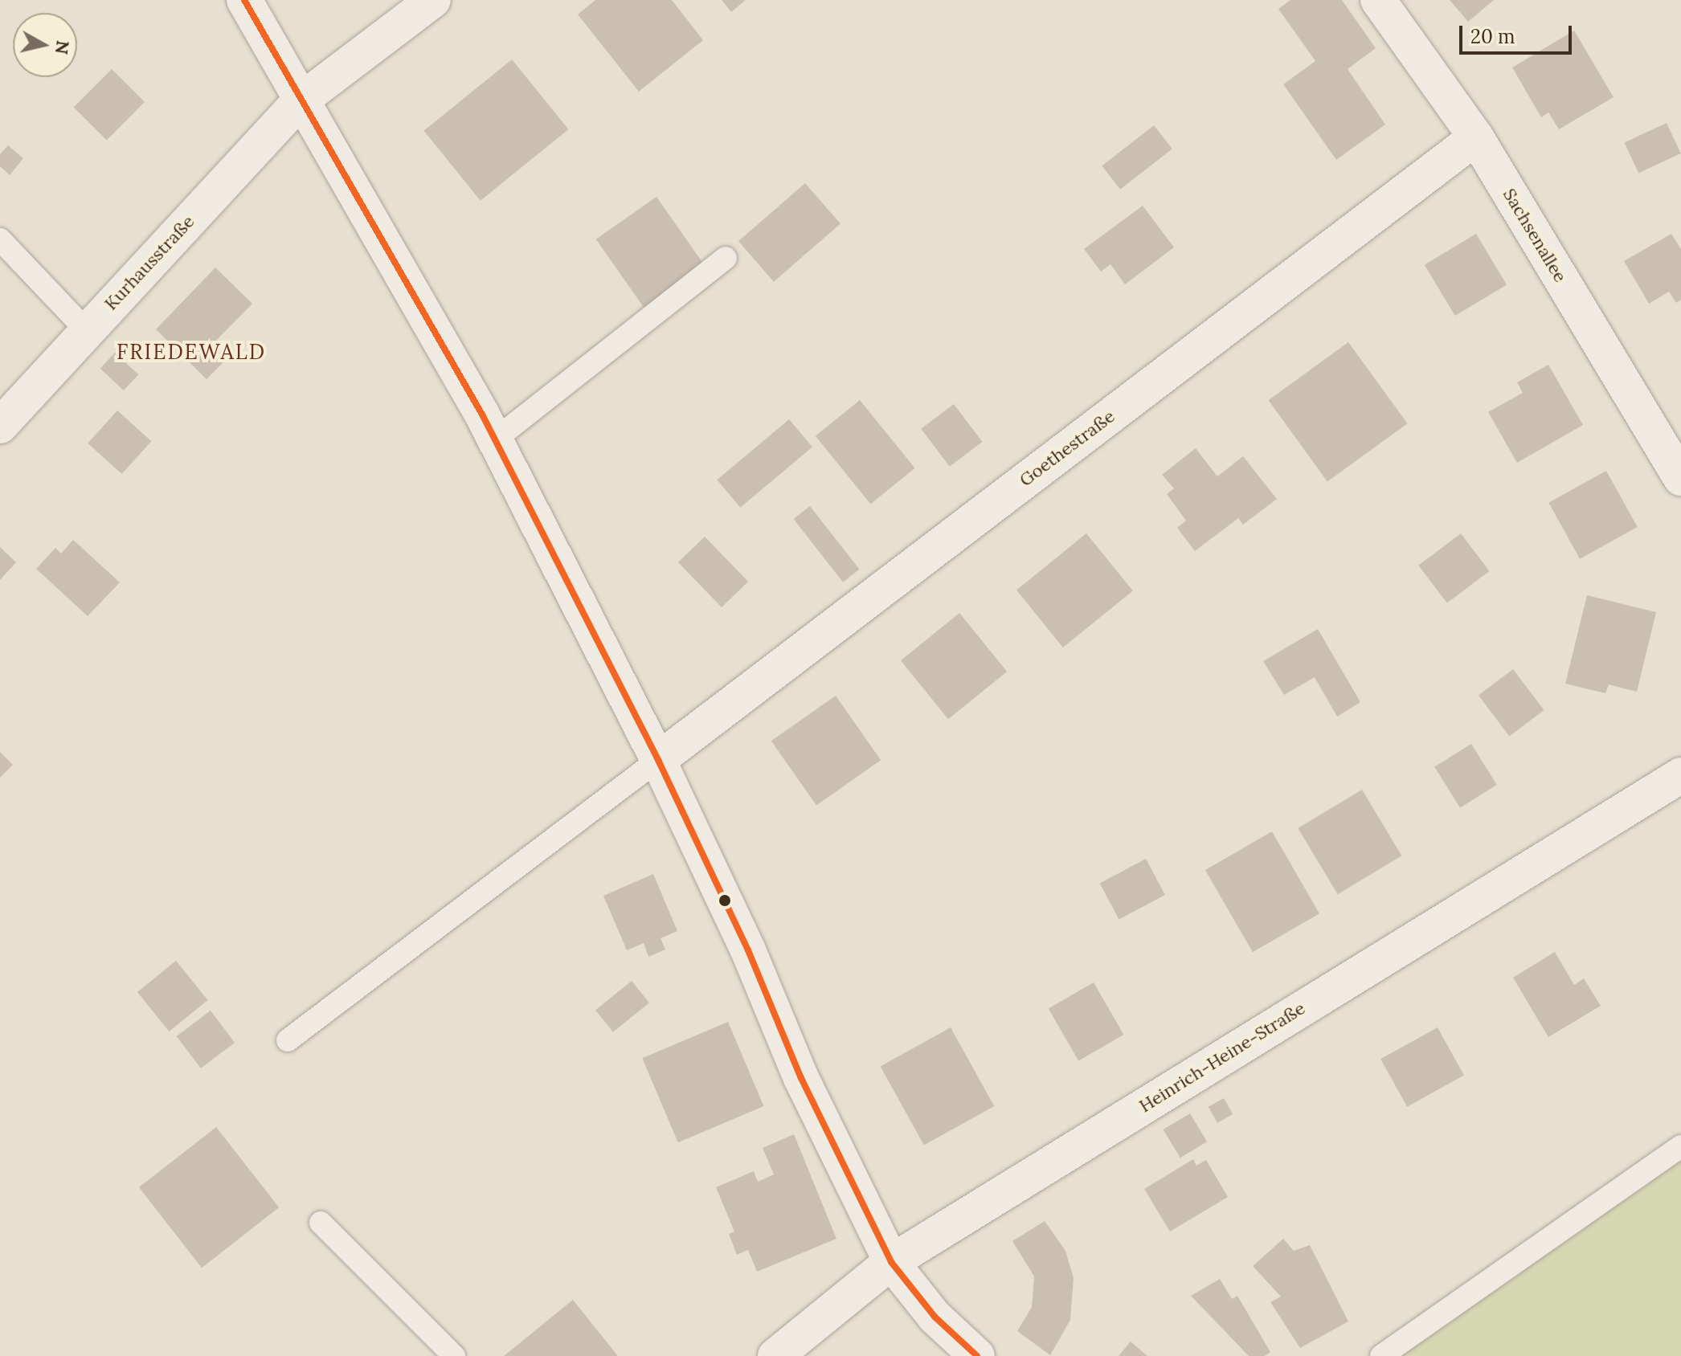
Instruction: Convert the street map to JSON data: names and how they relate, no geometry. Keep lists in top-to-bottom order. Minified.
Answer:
{"streets":{"street":["Sachsenallee","Kurhausstraße","Goethestraße","Heinrich-Heine-Straße"]},"crossings":[["Sachsenallee","Goethestraße"]],"districts":["FRIEDEWALD"],"scale_bar":"20 m","north":"right"}
